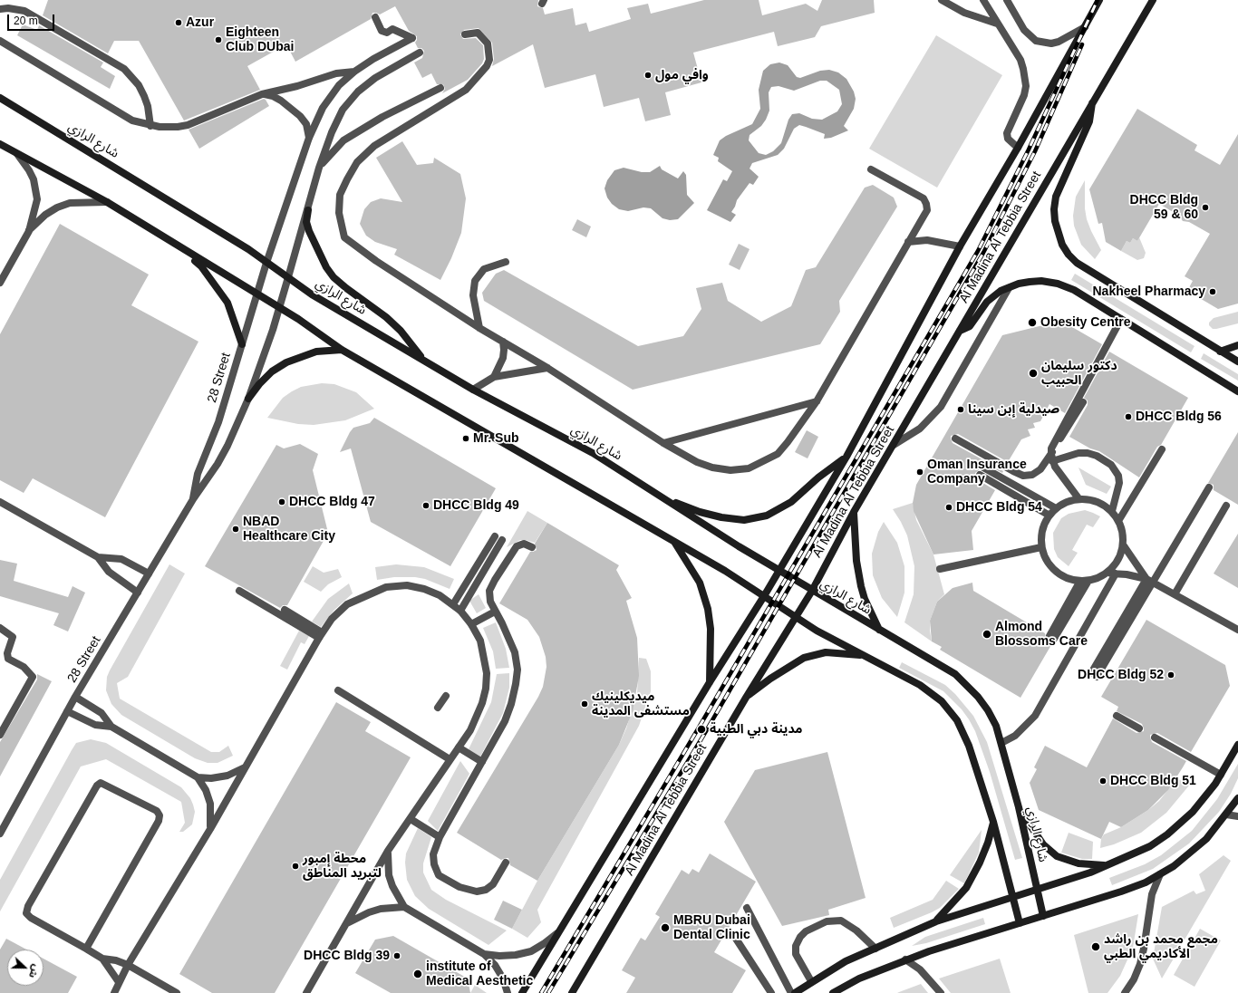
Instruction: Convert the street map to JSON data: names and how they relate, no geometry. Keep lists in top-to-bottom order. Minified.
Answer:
{"streets":{"street":["شارع الرازي","Al Madina Al Tebbia Street","28 Street"]},"crossings":[["شارع الرازي","Al Madina Al Tebbia Street"],["شارع الرازي","28 Street"]],"places":["Azur","Eighteen Club DUbai","وافي مول","DHCC Bldg 59 & 60","Nakheel Pharmacy","Obesity Centre","دكتور سليمان الحبيب","صيدلية إبن سينا","DHCC Bldg 56","Mr. Sub","Oman Insurance Company","DHCC Bldg 47","DHCC Bldg 49","DHCC Bldg 54","NBAD Healthcare City","Almond Blossoms Care","DHCC Bldg 52","ميديكلينيك مستشفى المدينة","مدينة دبي الطبية","DHCC Bldg 51","محطة إمبور لتبريد المناطق","MBRU Dubai Dental Clinic","مجمع محمد بن راشد الأكاديمي الطبي","DHCC Bldg 39","institute of Medical Aesthetic"],"scale_bar":"20 m","north":"right"}
